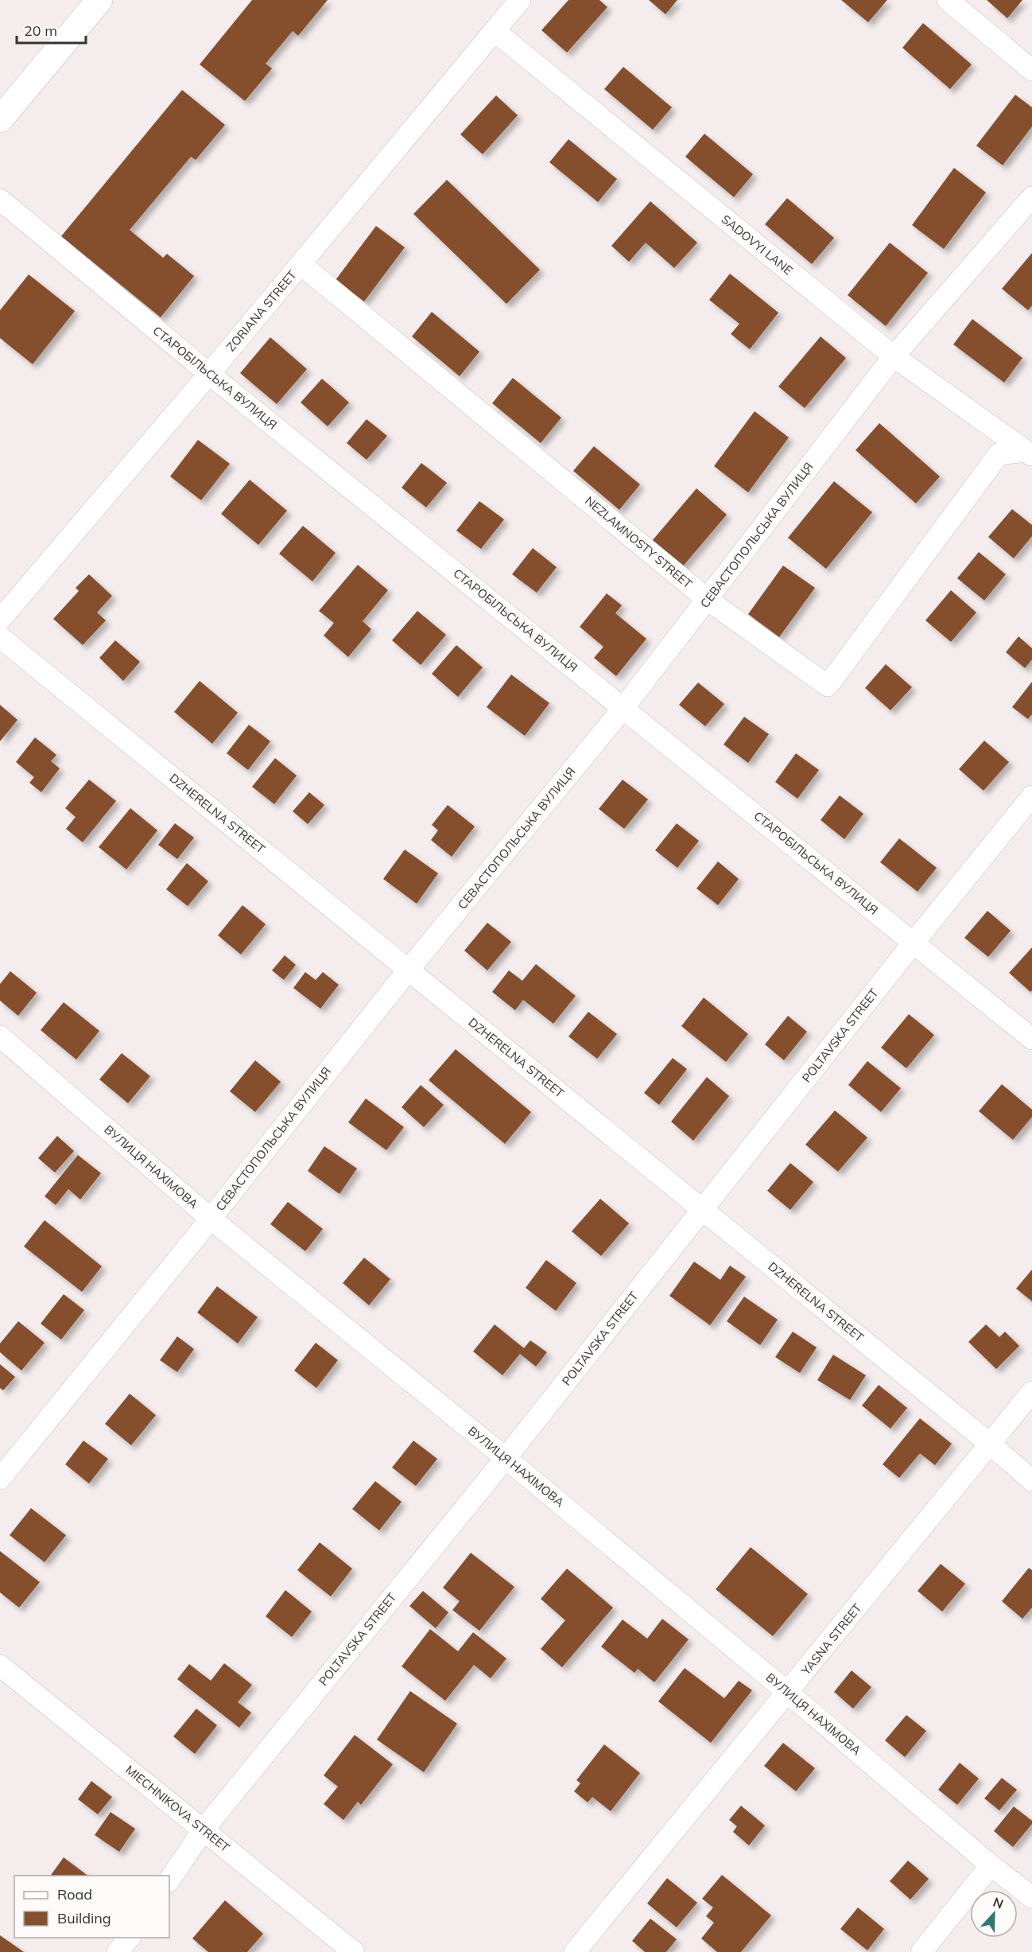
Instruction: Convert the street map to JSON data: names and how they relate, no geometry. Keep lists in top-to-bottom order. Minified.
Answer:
{"streets":{"street":["SADOVYI LANE","ZORIANA STREET","СТАРОБІЛЬСЬКА ВУЛИЦЯ","СЕВАСТОПОЛЬСЬКА ВУЛИЦЯ","NEZLAMNOSTY STREET","DZHERELNA STREET","POLTAVSKA STREET","ВУЛИЦЯ НАХІМОВА","YASNA STREET","MIECHNIKOVA STREET"]},"crossings":[["SADOVYI LANE","ZORIANA STREET"],["SADOVYI LANE","СЕВАСТОПОЛЬСЬКА ВУЛИЦЯ"],["SADOVYI LANE","NEZLAMNOSTY STREET"],["ZORIANA STREET","СТАРОБІЛЬСЬКА ВУЛИЦЯ"],["ZORIANA STREET","NEZLAMNOSTY STREET"],["СТАРОБІЛЬСЬКА ВУЛИЦЯ","СЕВАСТОПОЛЬСЬКА ВУЛИЦЯ"],["СТАРОБІЛЬСЬКА ВУЛИЦЯ","POLTAVSKA STREET"],["СЕВАСТОПОЛЬСЬКА ВУЛИЦЯ","NEZLAMNOSTY STREET"],["СЕВАСТОПОЛЬСЬКА ВУЛИЦЯ","DZHERELNA STREET"],["СЕВАСТОПОЛЬСЬКА ВУЛИЦЯ","ВУЛИЦЯ НАХІМОВА"],["DZHERELNA STREET","POLTAVSKA STREET"],["DZHERELNA STREET","YASNA STREET"],["POLTAVSKA STREET","ВУЛИЦЯ НАХІМОВА"],["POLTAVSKA STREET","MIECHNIKOVA STREET"],["ВУЛИЦЯ НАХІМОВА","YASNA STREET"]],"legend":["Road","Building"],"scale_bar":"20 m","north":"top"}
